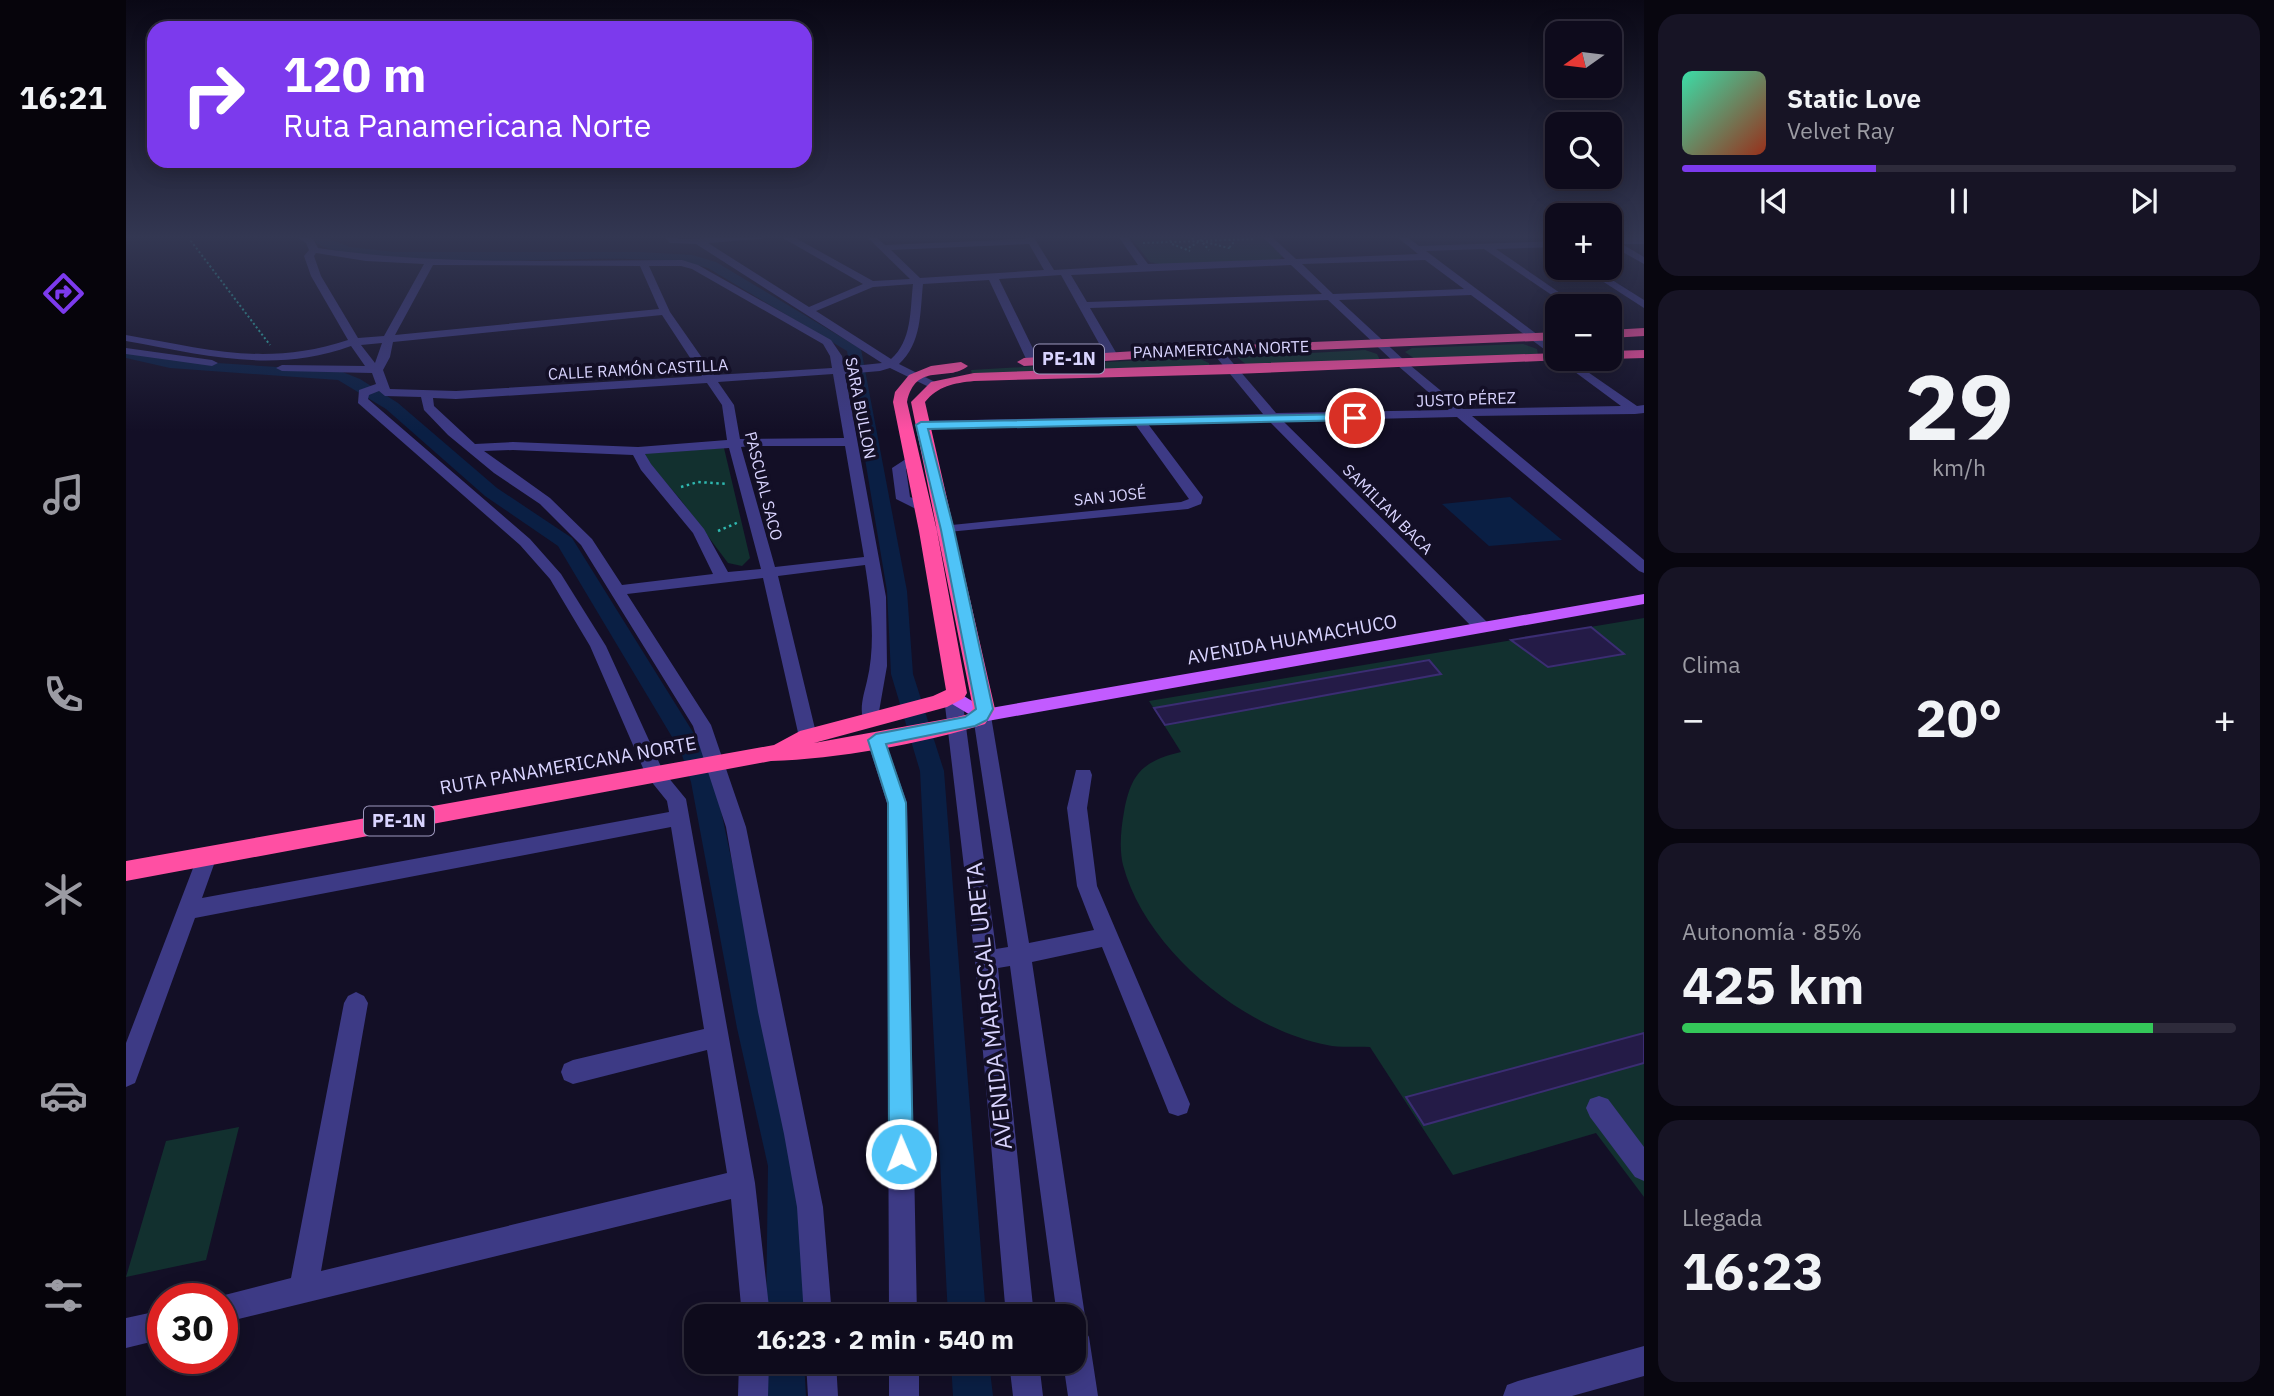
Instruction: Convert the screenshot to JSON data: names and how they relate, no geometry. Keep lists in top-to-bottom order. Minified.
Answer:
{"streets":{"highway":["PANAMERICANA NORTE","PE-1N","RUTA PANAMERICANA NORTE"],"main road":["AVENIDA HUAMACHUCO"],"street":["CALLE RAMÓN CASTILLA","JUSTO PÉREZ","SARA BULLON","PASCUAL SACO","SAN JOSÉ","SAMILIAN BACA","AVENIDA MARISCAL URETA"]},"crossings":[["PANAMERICANA NORTE","SAMILIAN BACA"],["PE-1N","AVENIDA HUAMACHUCO"],["PE-1N","RUTA PANAMERICANA NORTE"],["PE-1N","AVENIDA MARISCAL URETA"],["CALLE RAMÓN CASTILLA","SARA BULLON"],["CALLE RAMÓN CASTILLA","PASCUAL SACO"],["JUSTO PÉREZ","SAN JOSÉ"],["JUSTO PÉREZ","SAMILIAN BACA"],["SARA BULLON","RUTA PANAMERICANA NORTE"],["PASCUAL SACO","RUTA PANAMERICANA NORTE"],["SAMILIAN BACA","AVENIDA HUAMACHUCO"],["AVENIDA HUAMACHUCO","AVENIDA MARISCAL URETA"],["RUTA PANAMERICANA NORTE","AVENIDA MARISCAL URETA"]],"north":"left","page":{"tabs":"16:21","map_buttons":["+","−"],"turn":["120 m","Ruta Panamericana Norte"],"song":["Static Love","Velvet Ray"],"tile":[["29","km/h"],"Clima",["Autonomía · 85%","425 km"],["Llegada","16:23"]],"heat":["−","20°","+"],"limit":"30","trip":"16:23 · 2 min · 540 m"}}
